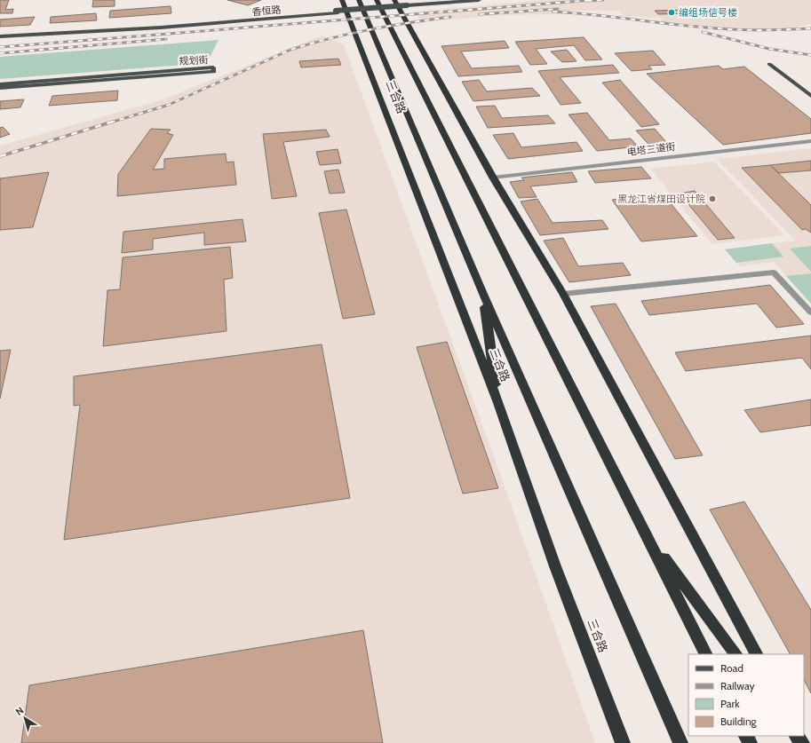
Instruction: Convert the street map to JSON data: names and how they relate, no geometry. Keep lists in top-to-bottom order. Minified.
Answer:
{"streets":{"highway":["三合路"],"main road":["香恒路","规划街"],"street":["电塔三道街"]},"crossings":[["香恒路","三合路"]],"places":["编组场信号楼","黑龙江省煤田设计院"],"legend":["Road","Railway","Park","Building"],"north":"top left"}
